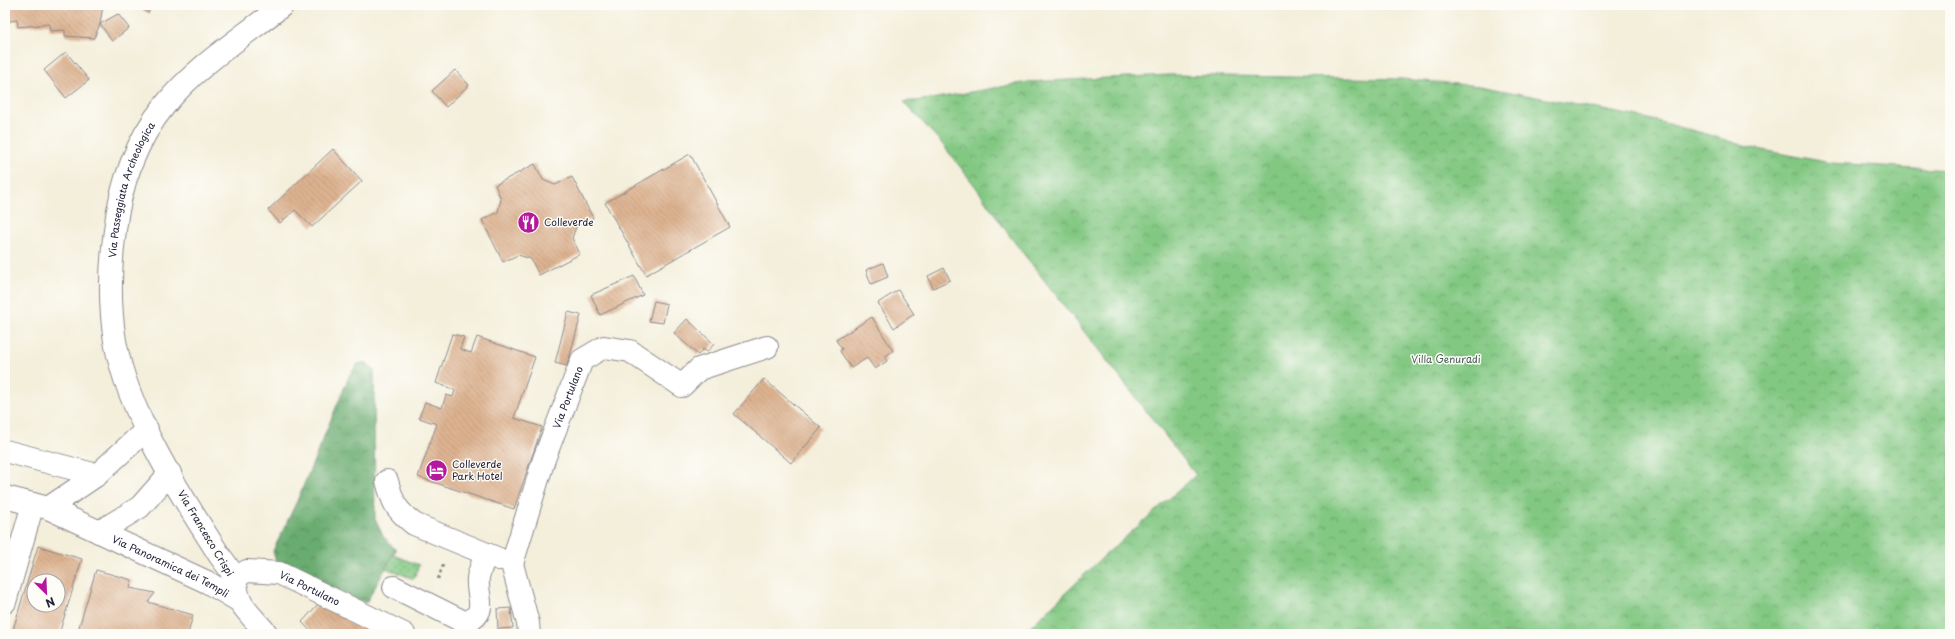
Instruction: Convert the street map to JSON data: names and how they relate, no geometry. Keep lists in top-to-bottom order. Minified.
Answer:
{"streets":{"street":["Via Passeggiata Archeologica","Via Portulano","Via Francesco Crispi","Via Panoramica dei Templi"]},"crossings":[["Via Passeggiata Archeologica","Via Francesco Crispi"],["Via Portulano","Via Francesco Crispi"],["Via Francesco Crispi","Via Panoramica dei Templi"]],"parks":["Villa Genuradi"],"places":{"restaurant":["Colleverde"],"hotel":["Colleverde Park Hotel"]},"north":"bottom right"}
